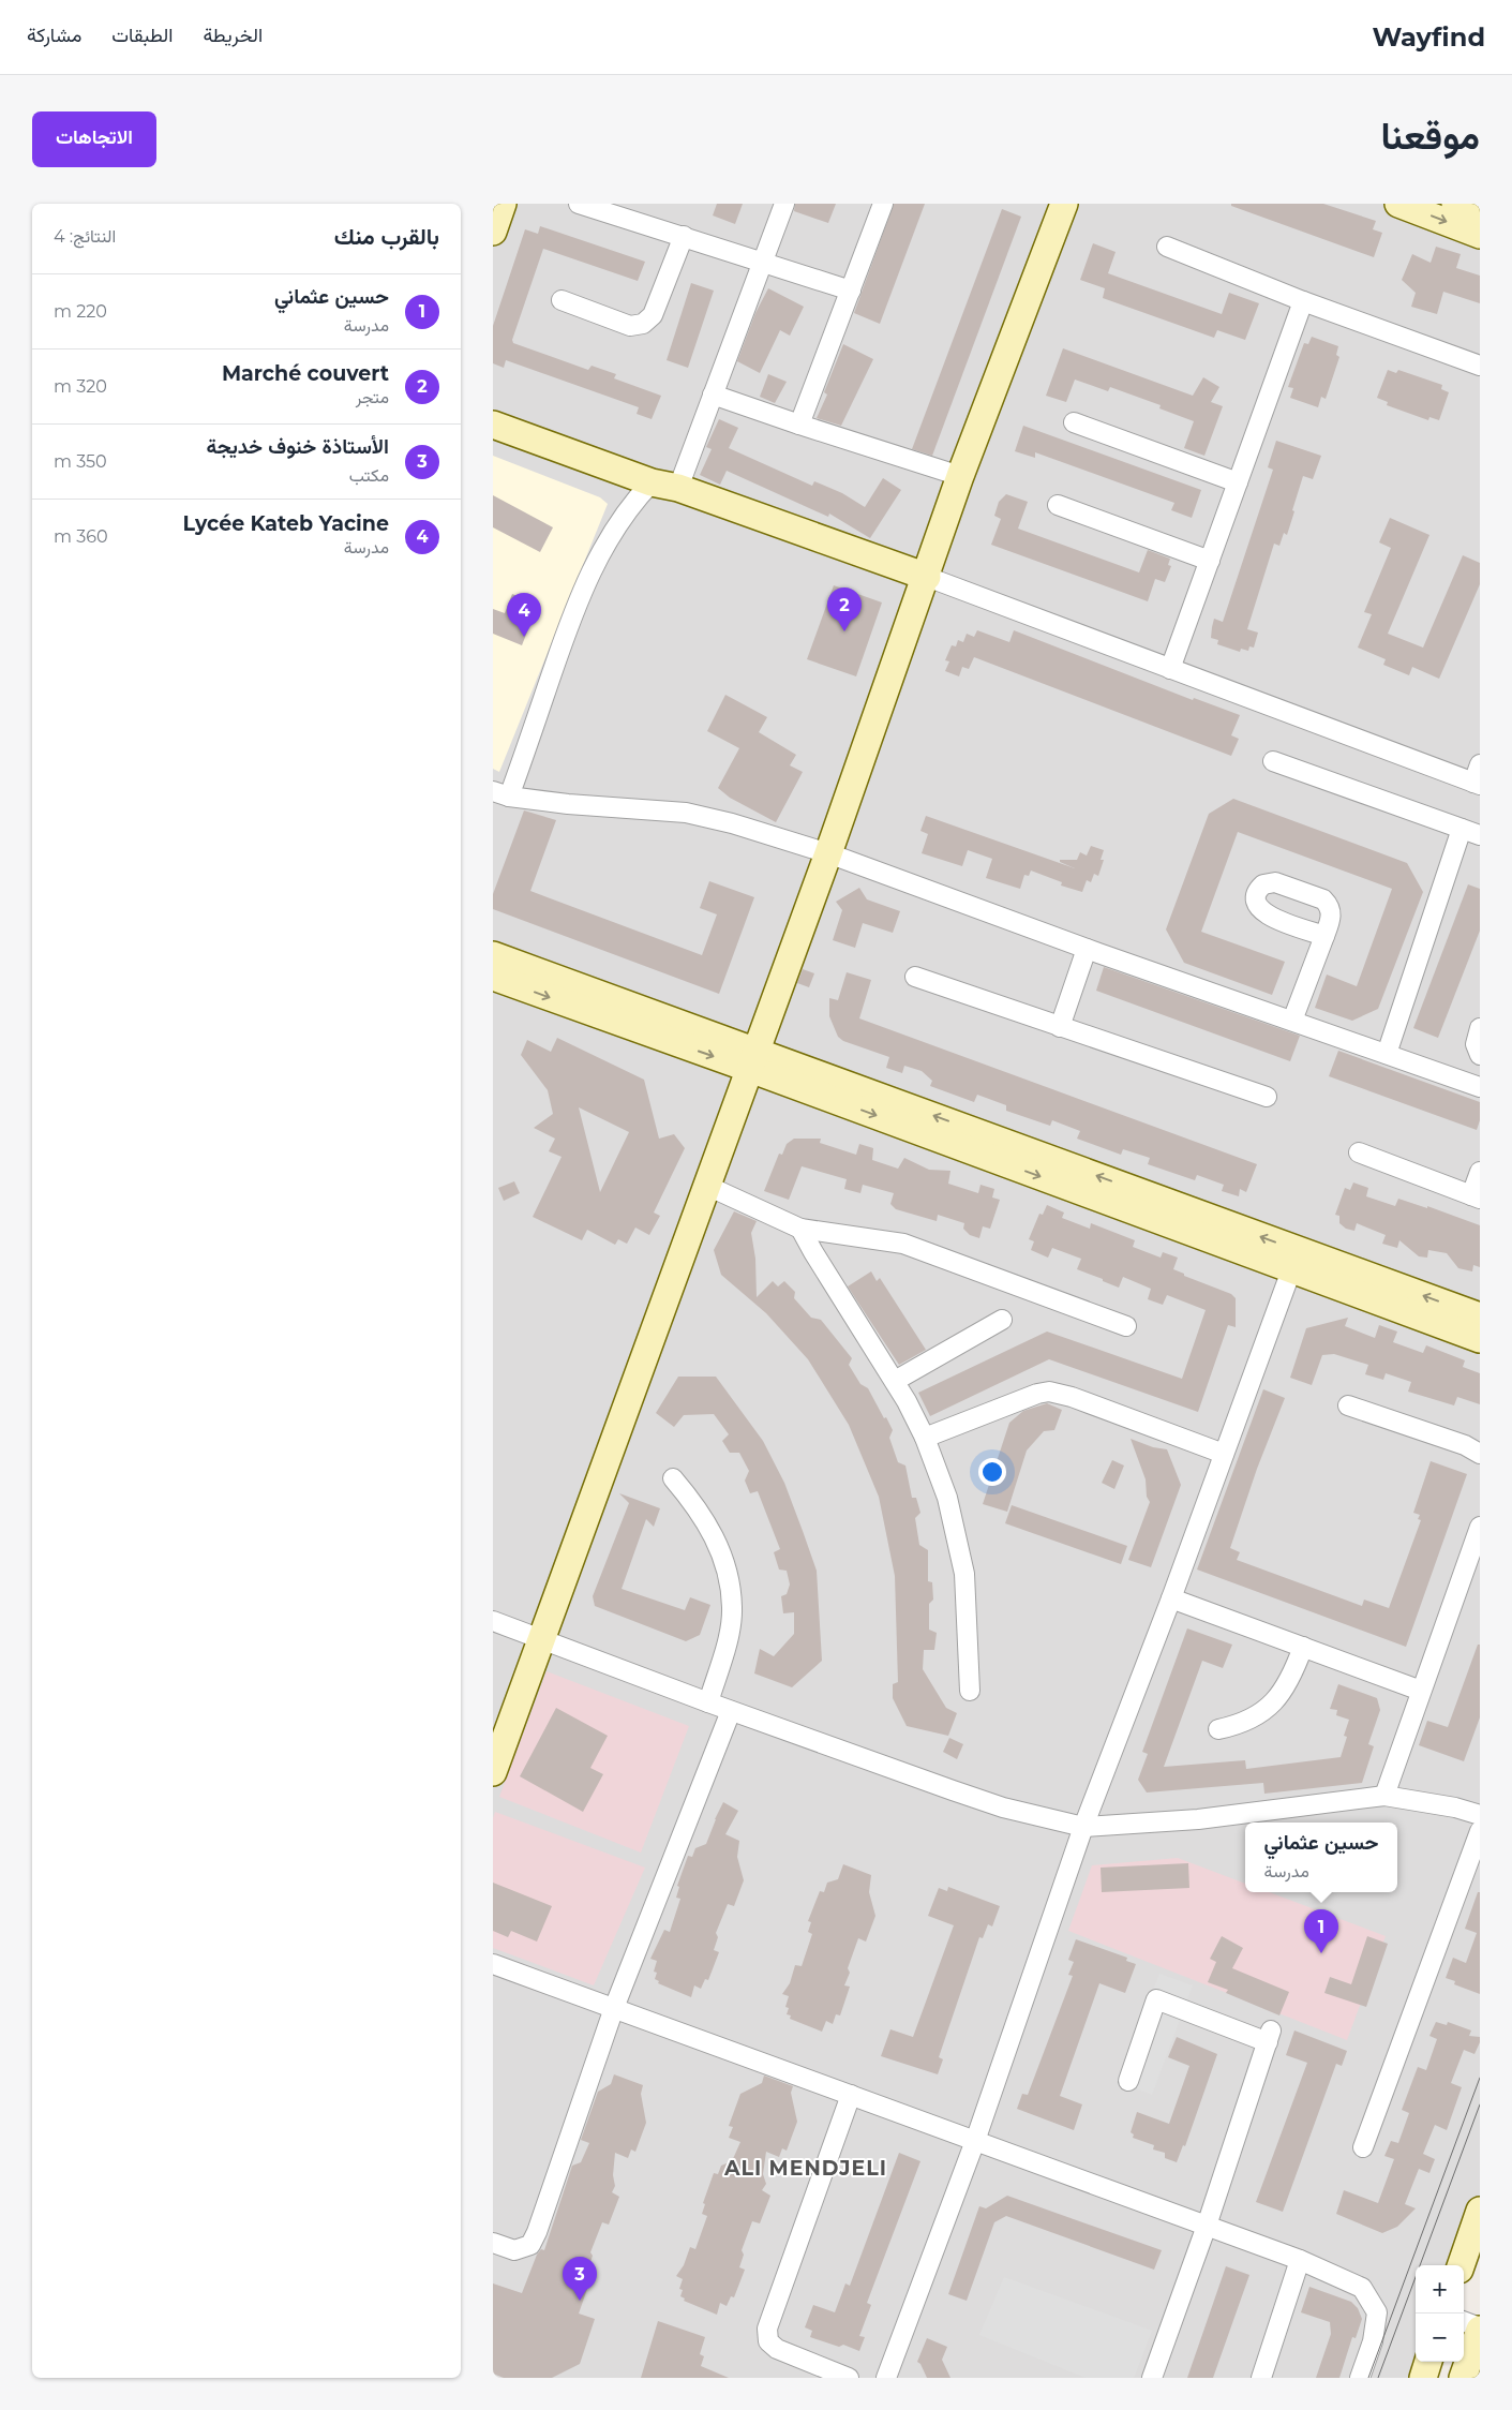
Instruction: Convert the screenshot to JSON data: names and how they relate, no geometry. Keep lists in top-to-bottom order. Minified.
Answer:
{"districts":["ALI MENDJELI"],"page":{"header":"Wayfind","nav":["الخريطة","الطبقات","مشاركة"],"title":"موقعنا","buttons":"الاتجاهات","heading":["بالقرب منك","النتائج: 4"],"list":[{"mark":"1","name":"حسين عثماني","note":"مدرسة","value":"220 m"},{"mark":"2","name":"Marché couvert","note":"متجر","value":"320 m"},{"mark":"3","name":"الأستاذة خنوف خديجة","note":"مكتب","value":"350 m"},{"mark":"4","name":"Lycée Kateb Yacine","note":"مدرسة","value":"360 m"}],"pins":["2","4","1","3"],"popup":["حسين عثماني","مدرسة"],"map_buttons":["+","−"]}}
